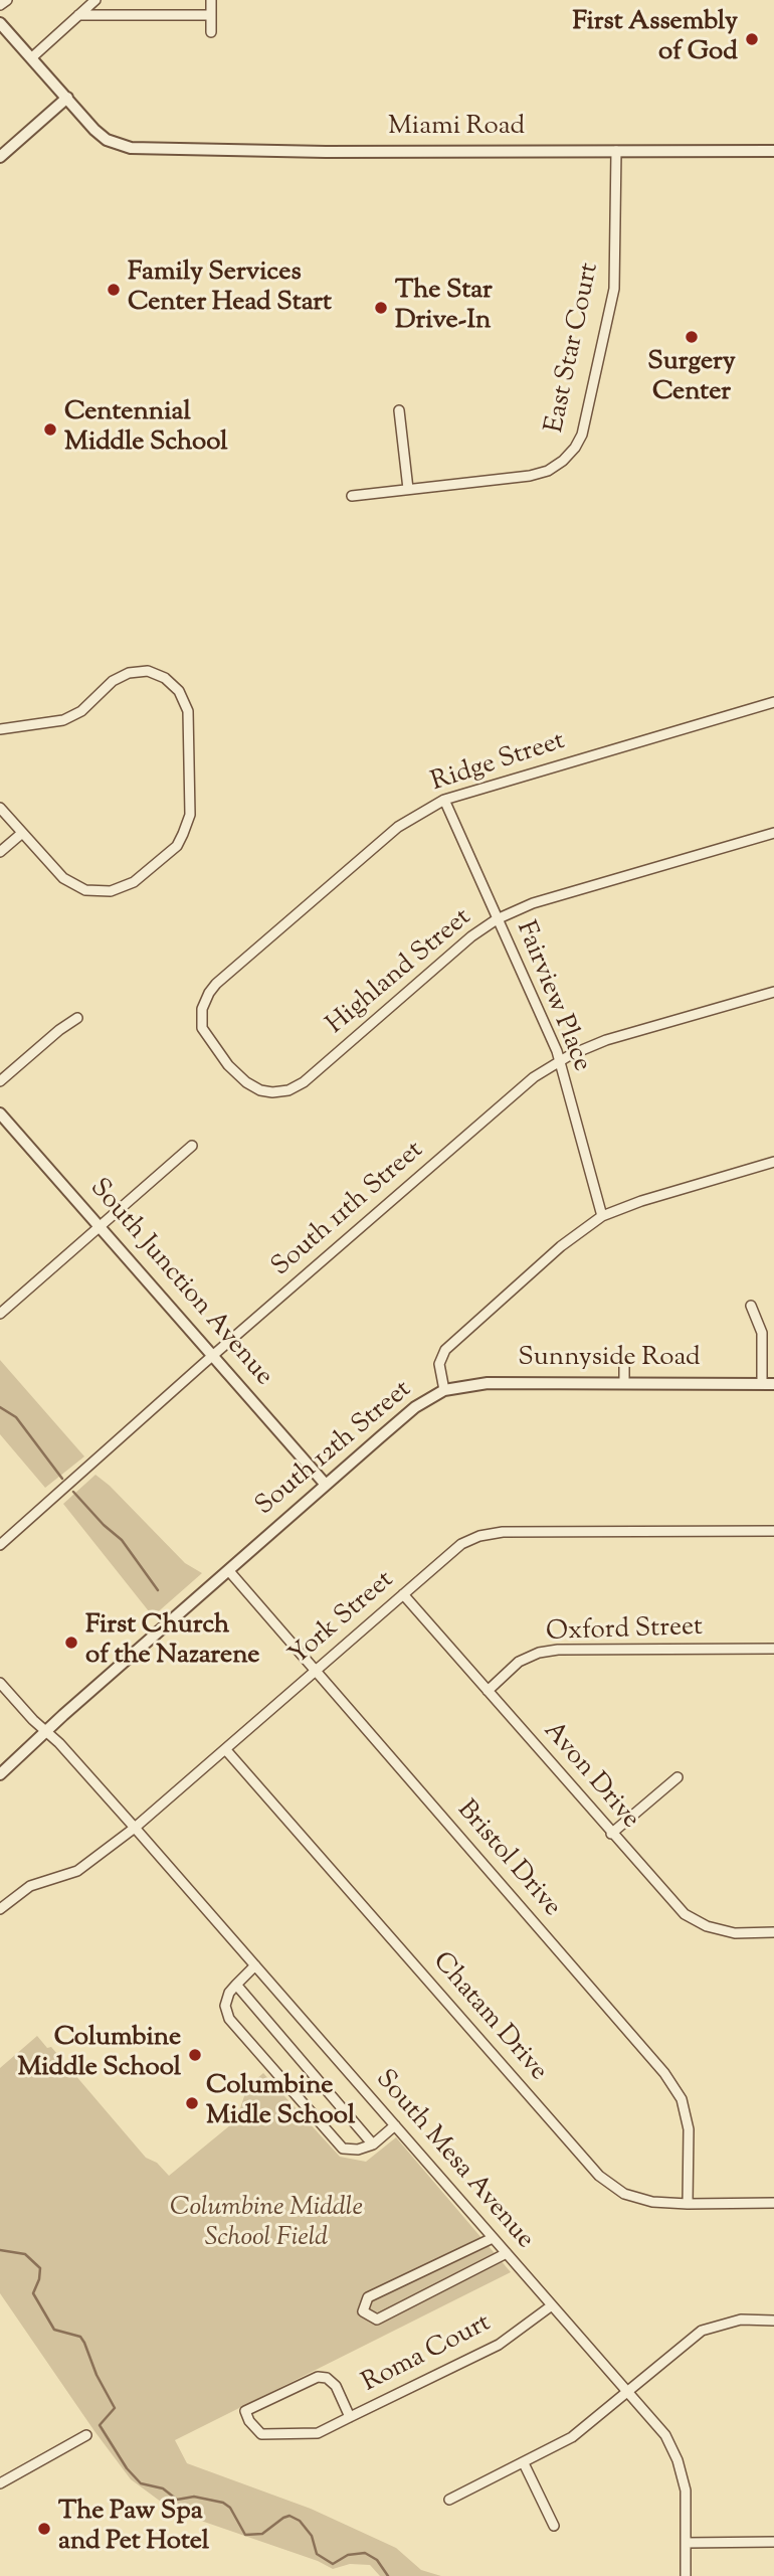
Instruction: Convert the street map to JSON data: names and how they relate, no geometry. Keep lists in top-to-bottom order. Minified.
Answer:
{"streets":{"street":["Miami Road","East Star Court","Ridge Street","Highland Street","Fairview Place","South 11th Street","South Junction Avenue","Sunnyside Road","South 12th Street","York Street","Oxford Street","Avon Drive","Bristol Drive","Chatam Drive","South Mesa Avenue","Roma Court"]},"crossings":[["Miami Road","East Star Court"],["Ridge Street","Highland Street"],["Ridge Street","Fairview Place"],["Highland Street","Fairview Place"],["Fairview Place","South 11th Street"],["Fairview Place","South 12th Street"],["South 11th Street","South Junction Avenue"],["South Junction Avenue","South 12th Street"],["Sunnyside Road","South 12th Street"],["South 12th Street","Bristol Drive"],["South 12th Street","South Mesa Avenue"],["York Street","Avon Drive"],["York Street","Bristol Drive"],["York Street","Chatam Drive"],["York Street","South Mesa Avenue"],["Oxford Street","Avon Drive"],["Bristol Drive","Chatam Drive"],["South Mesa Avenue","Roma Court"]],"parks":["Columbine Middle School Field"],"places":["First Assembly of God","Family Services Center Head Start","The Star Drive-In","Surgery Center","Centennial Middle School","First Church of the Nazarene","Columbine Middle School","Columbine Midle School","The Paw Spa and Pet Hotel"]}
